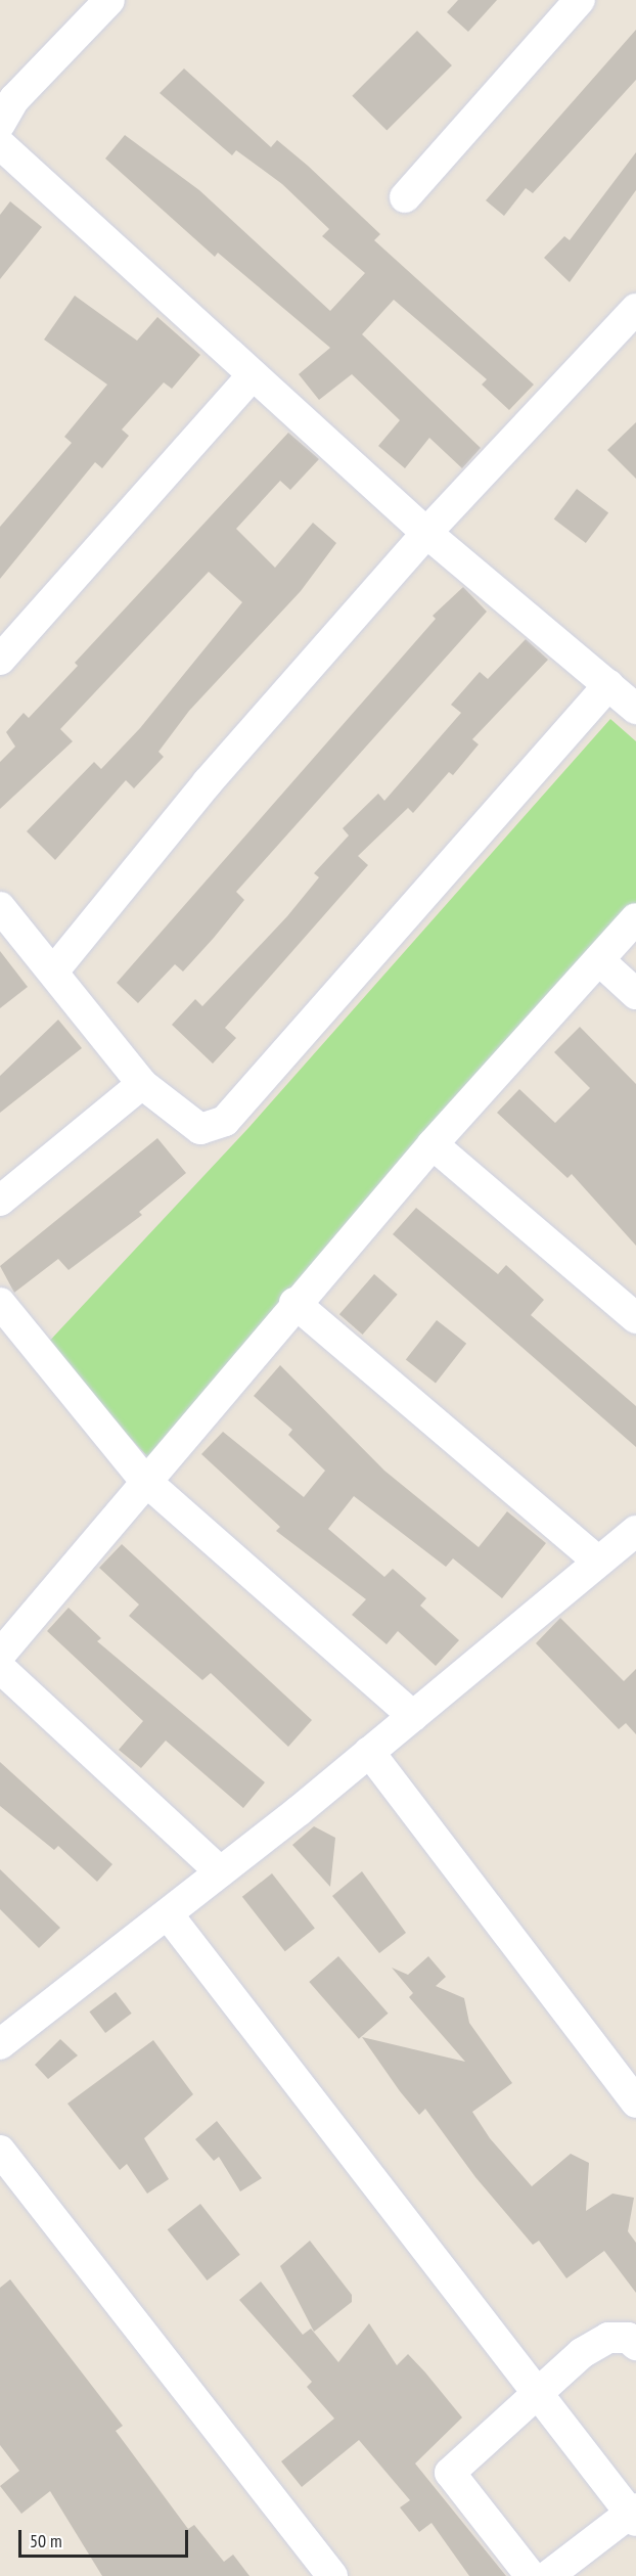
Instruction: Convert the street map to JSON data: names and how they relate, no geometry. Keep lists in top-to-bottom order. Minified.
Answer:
{"scale_bar":"50 m"}
